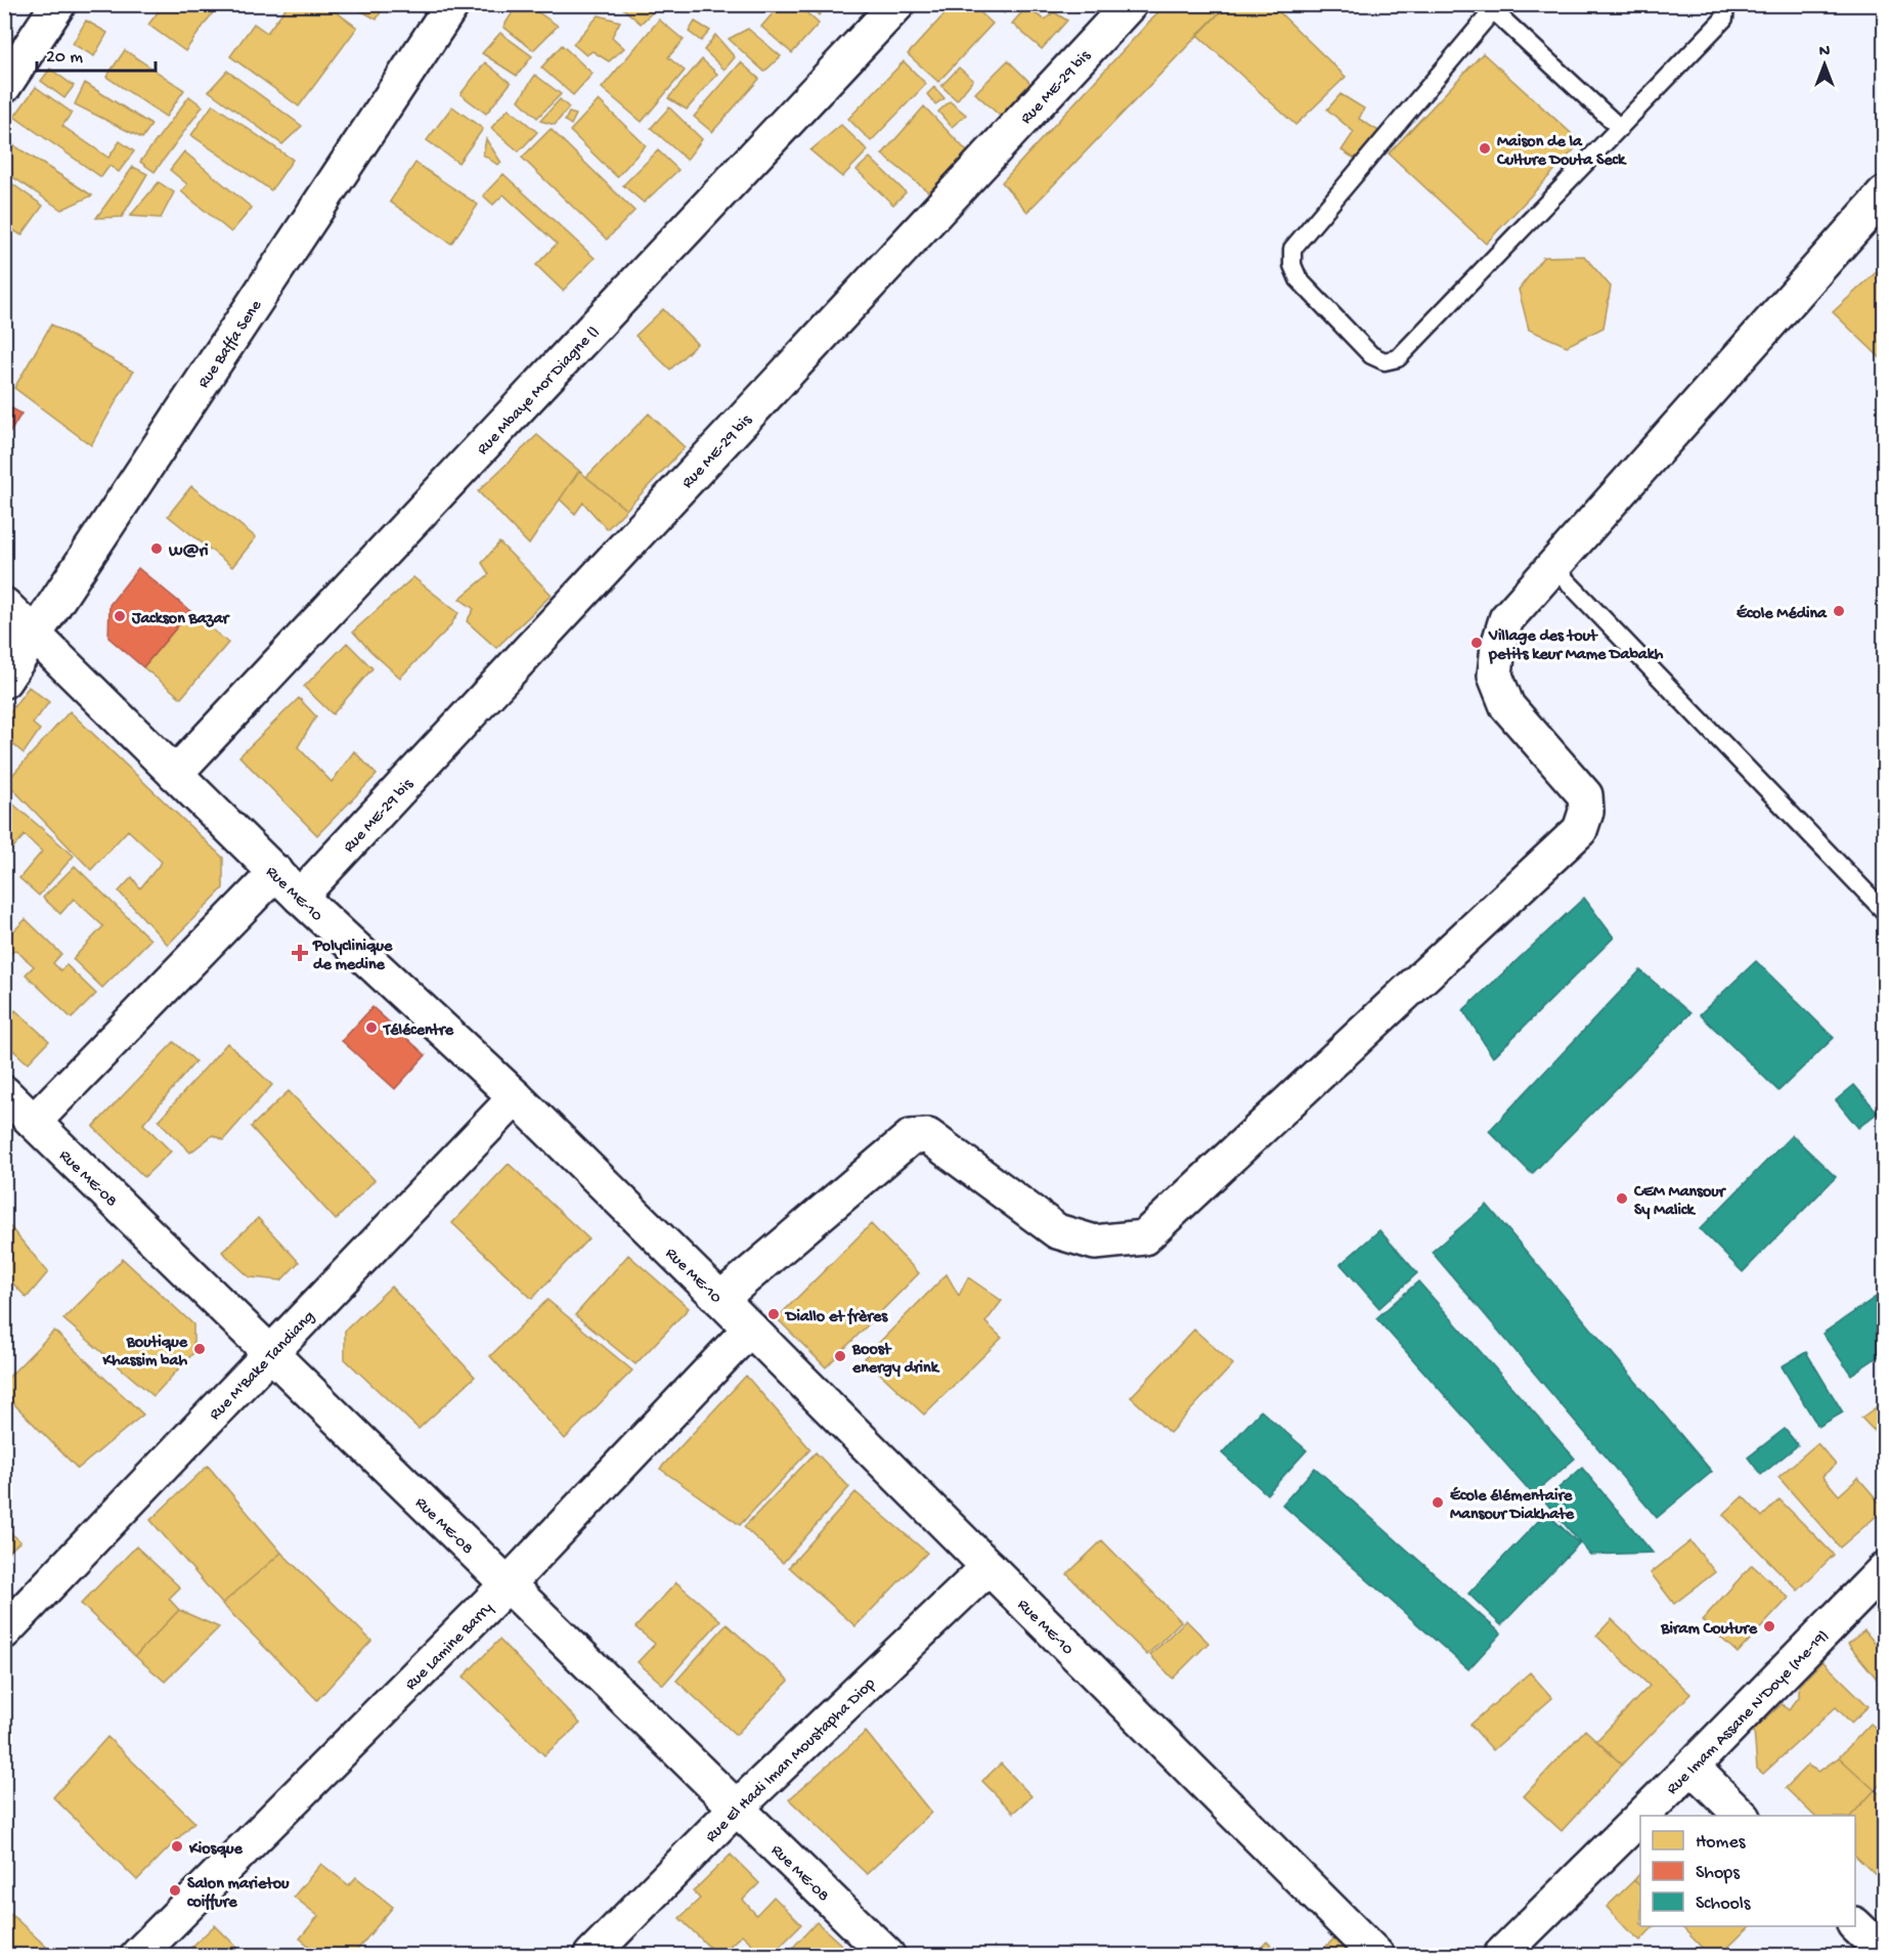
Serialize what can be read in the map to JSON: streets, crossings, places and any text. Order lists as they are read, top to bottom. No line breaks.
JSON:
{"streets":{"street":["Rue ME-29 bis","Rue Baffa Sene","Rue Mbaye Mor Diagne ()","Rue ME-10","Rue ME-08","Rue M'Bake Tandiang","Rue Lamine Barry","Rue Imam Assane N'Doye (Me-19)","Rue El Hadi Iman Moustapha Diop"]},"crossings":[["Rue ME-29 bis","Rue ME-10"],["Rue Baffa Sene","Rue ME-10"],["Rue Mbaye Mor Diagne ()","Rue ME-10"],["Rue ME-10","Rue M'Bake Tandiang"],["Rue ME-10","Rue Lamine Barry"],["Rue ME-10","Rue El Hadi Iman Moustapha Diop"],["Rue ME-08","Rue M'Bake Tandiang"],["Rue ME-08","Rue Lamine Barry"],["Rue ME-08","Rue El Hadi Iman Moustapha Diop"]],"places":{"other":["Maison de la Culture Douta Seck","W@ri","École Médina","Jackson Bazar","Village des tout petits keur Mame Dabakh","Télécentre","CEM Mansour Sy Malick","Diallo et frères","Boutique Khassim bah","Boost energy drink","École élémentaire Mansour Diakhate","Biram Couture","Kiosque","Salon marietou coiffure"],"health":["Polyclinique de medine"]},"legend":["Homes","Shops","Schools"],"scale_bar":"20 m","north":"top"}
